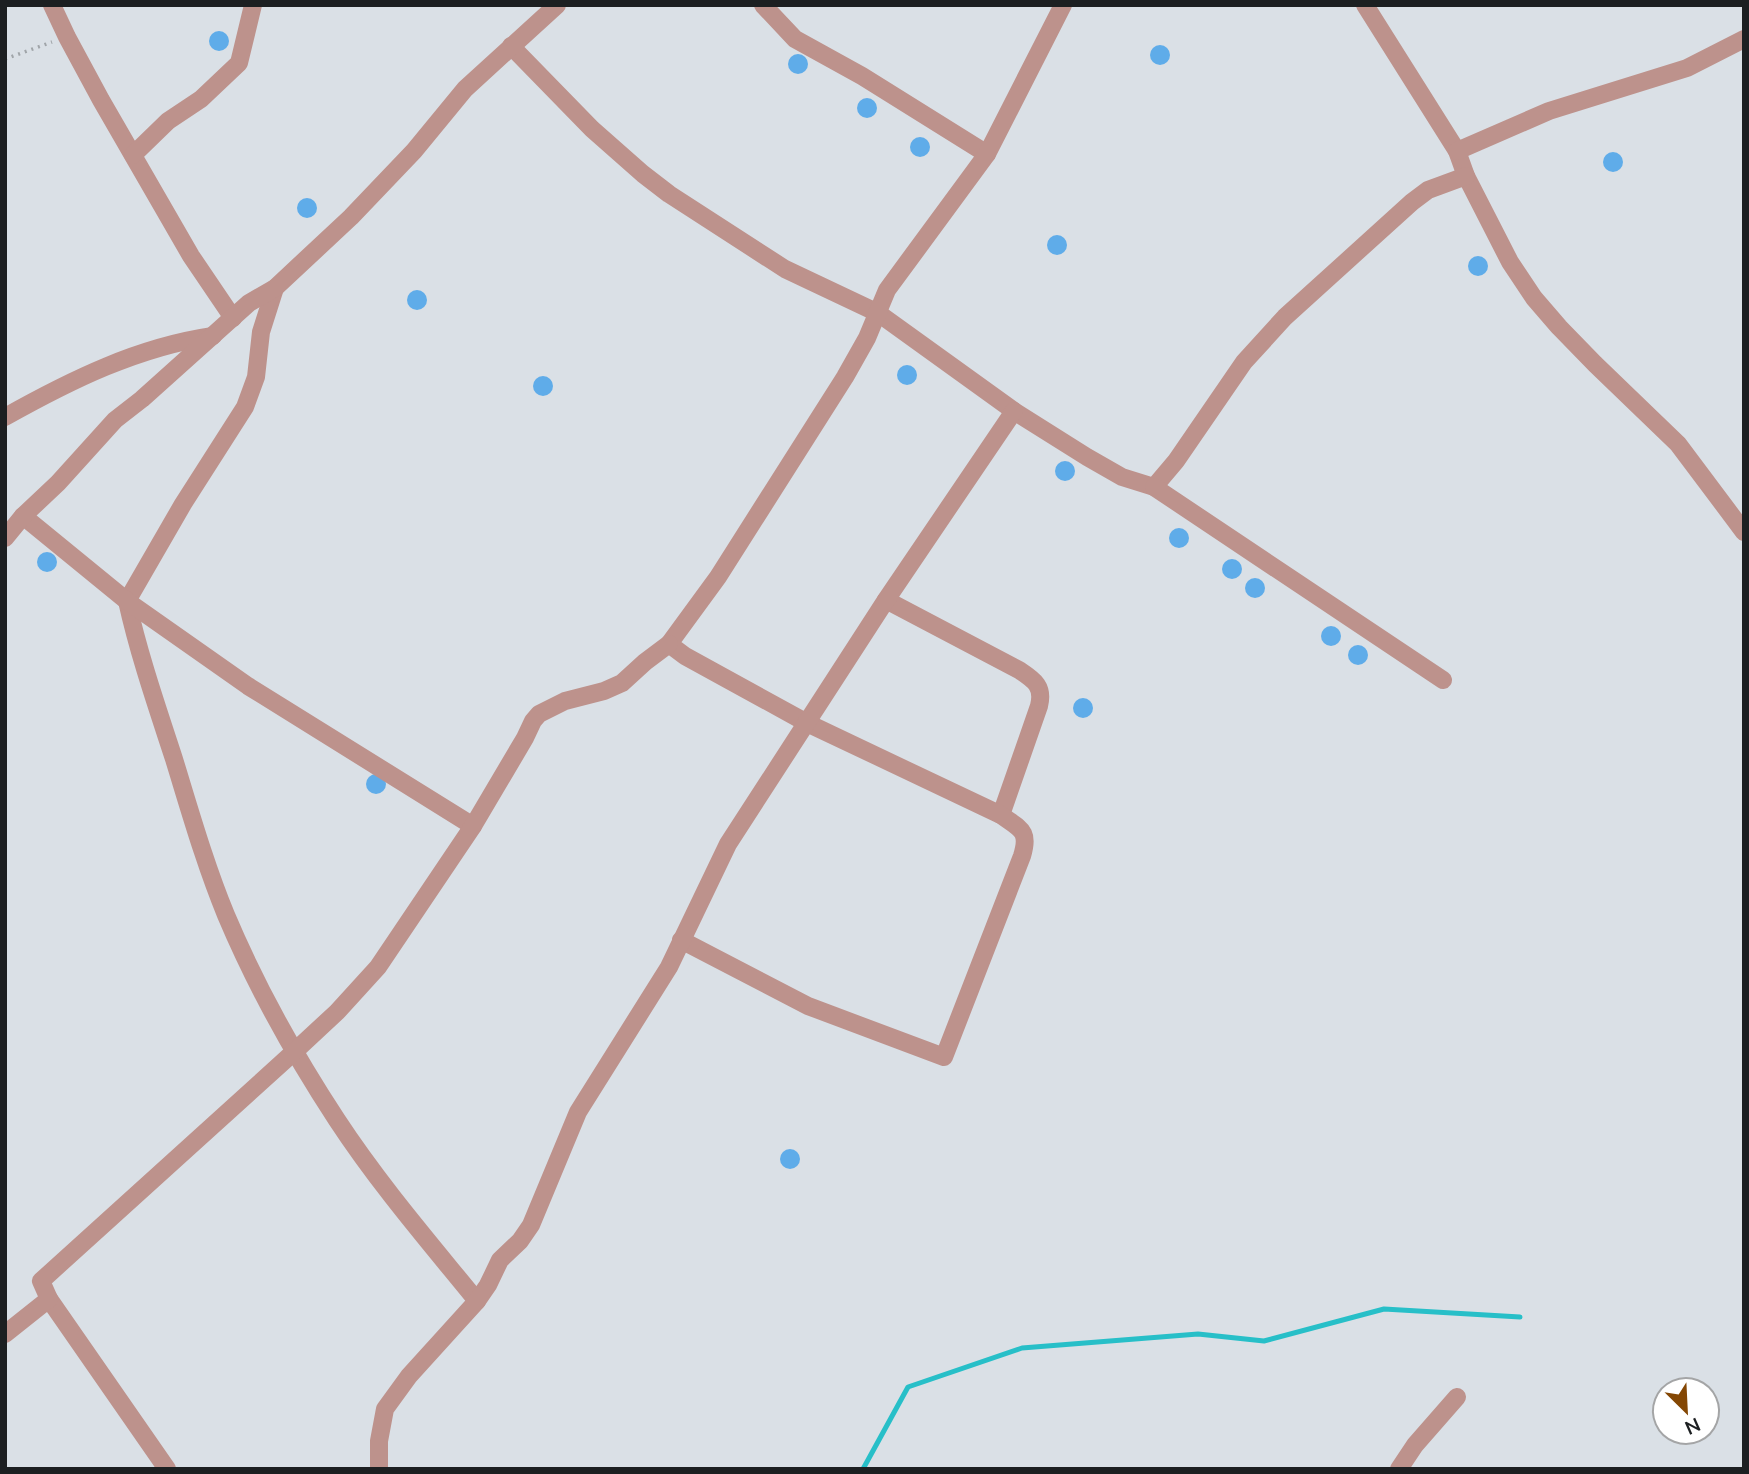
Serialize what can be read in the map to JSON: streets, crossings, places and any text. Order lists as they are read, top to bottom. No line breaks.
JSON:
{"north":"bottom right"}
